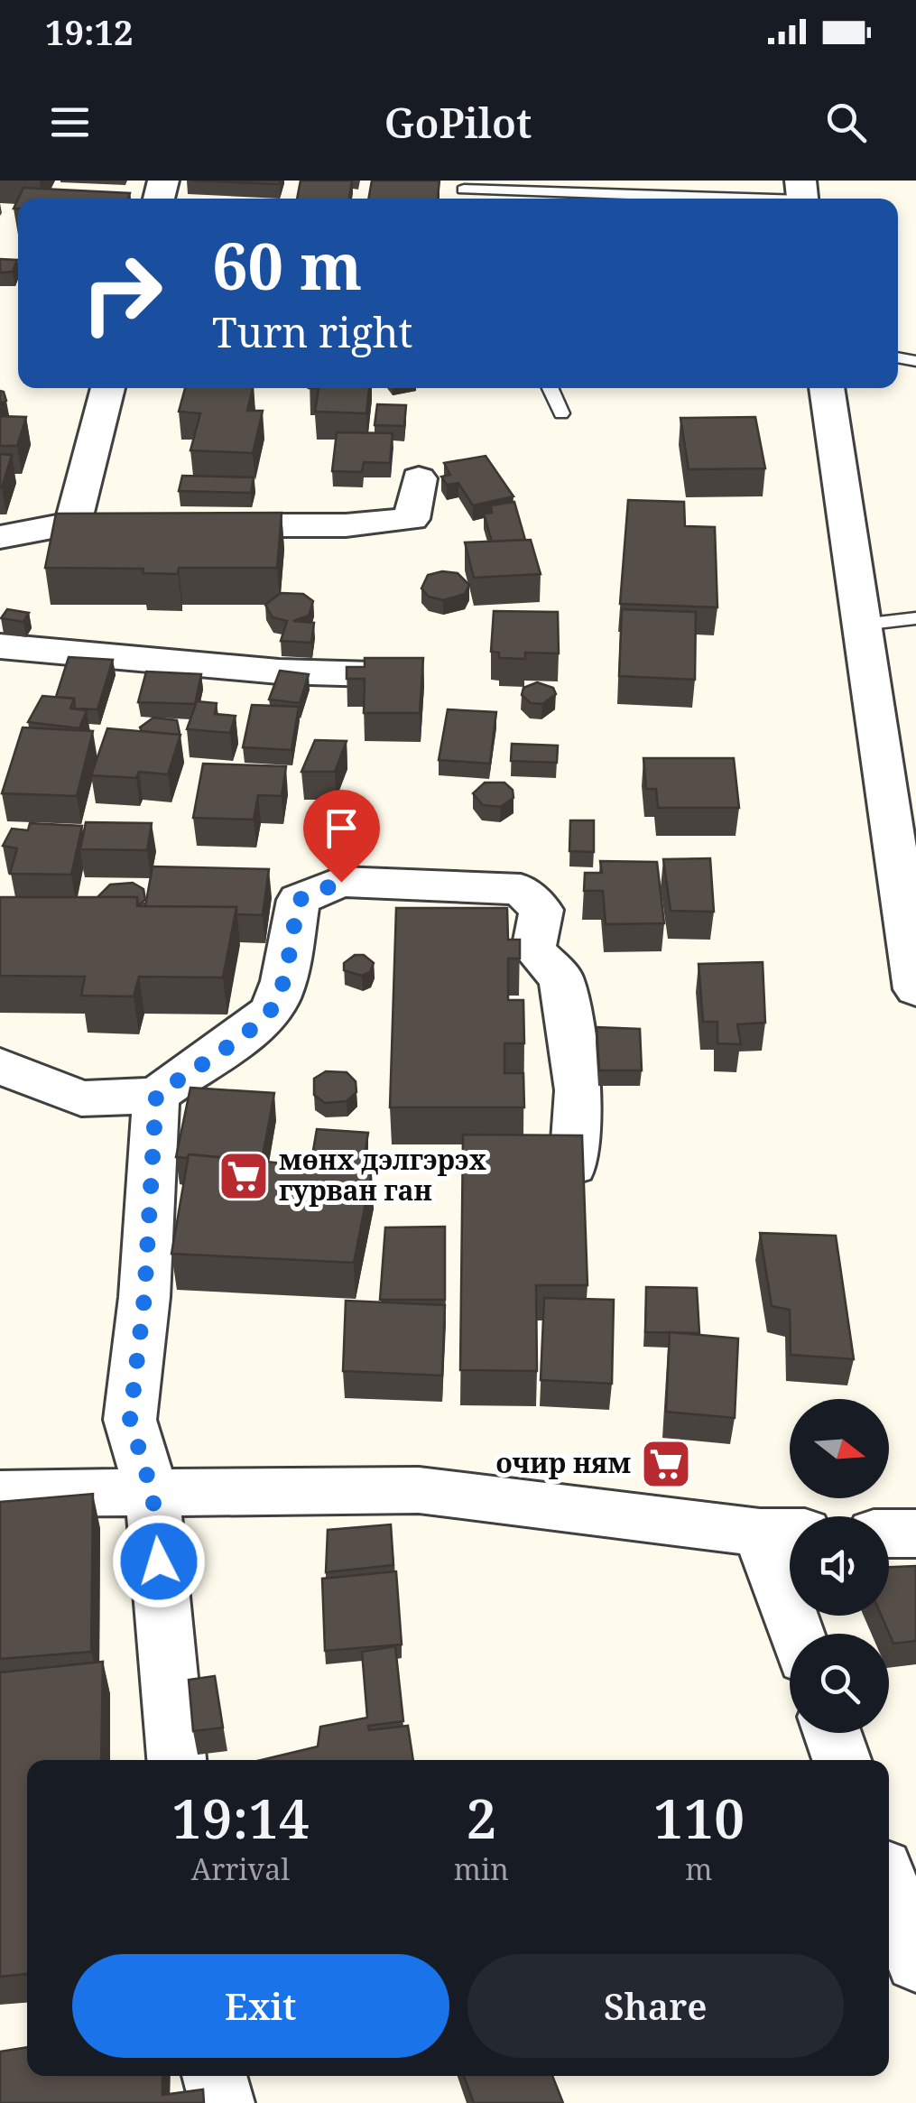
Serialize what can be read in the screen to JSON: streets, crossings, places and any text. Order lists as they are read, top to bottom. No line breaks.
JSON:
{"places":{"supermarket":["мөнх дэлгэрэх гурван ган","очир ням"]},"north":"right","page":{"status":"19:12","header":"GoPilot","turn":["60 m","Turn right"],"eta":["19:14","Arrival","2","min","110","m"],"buttons":["Exit","Share"]}}
